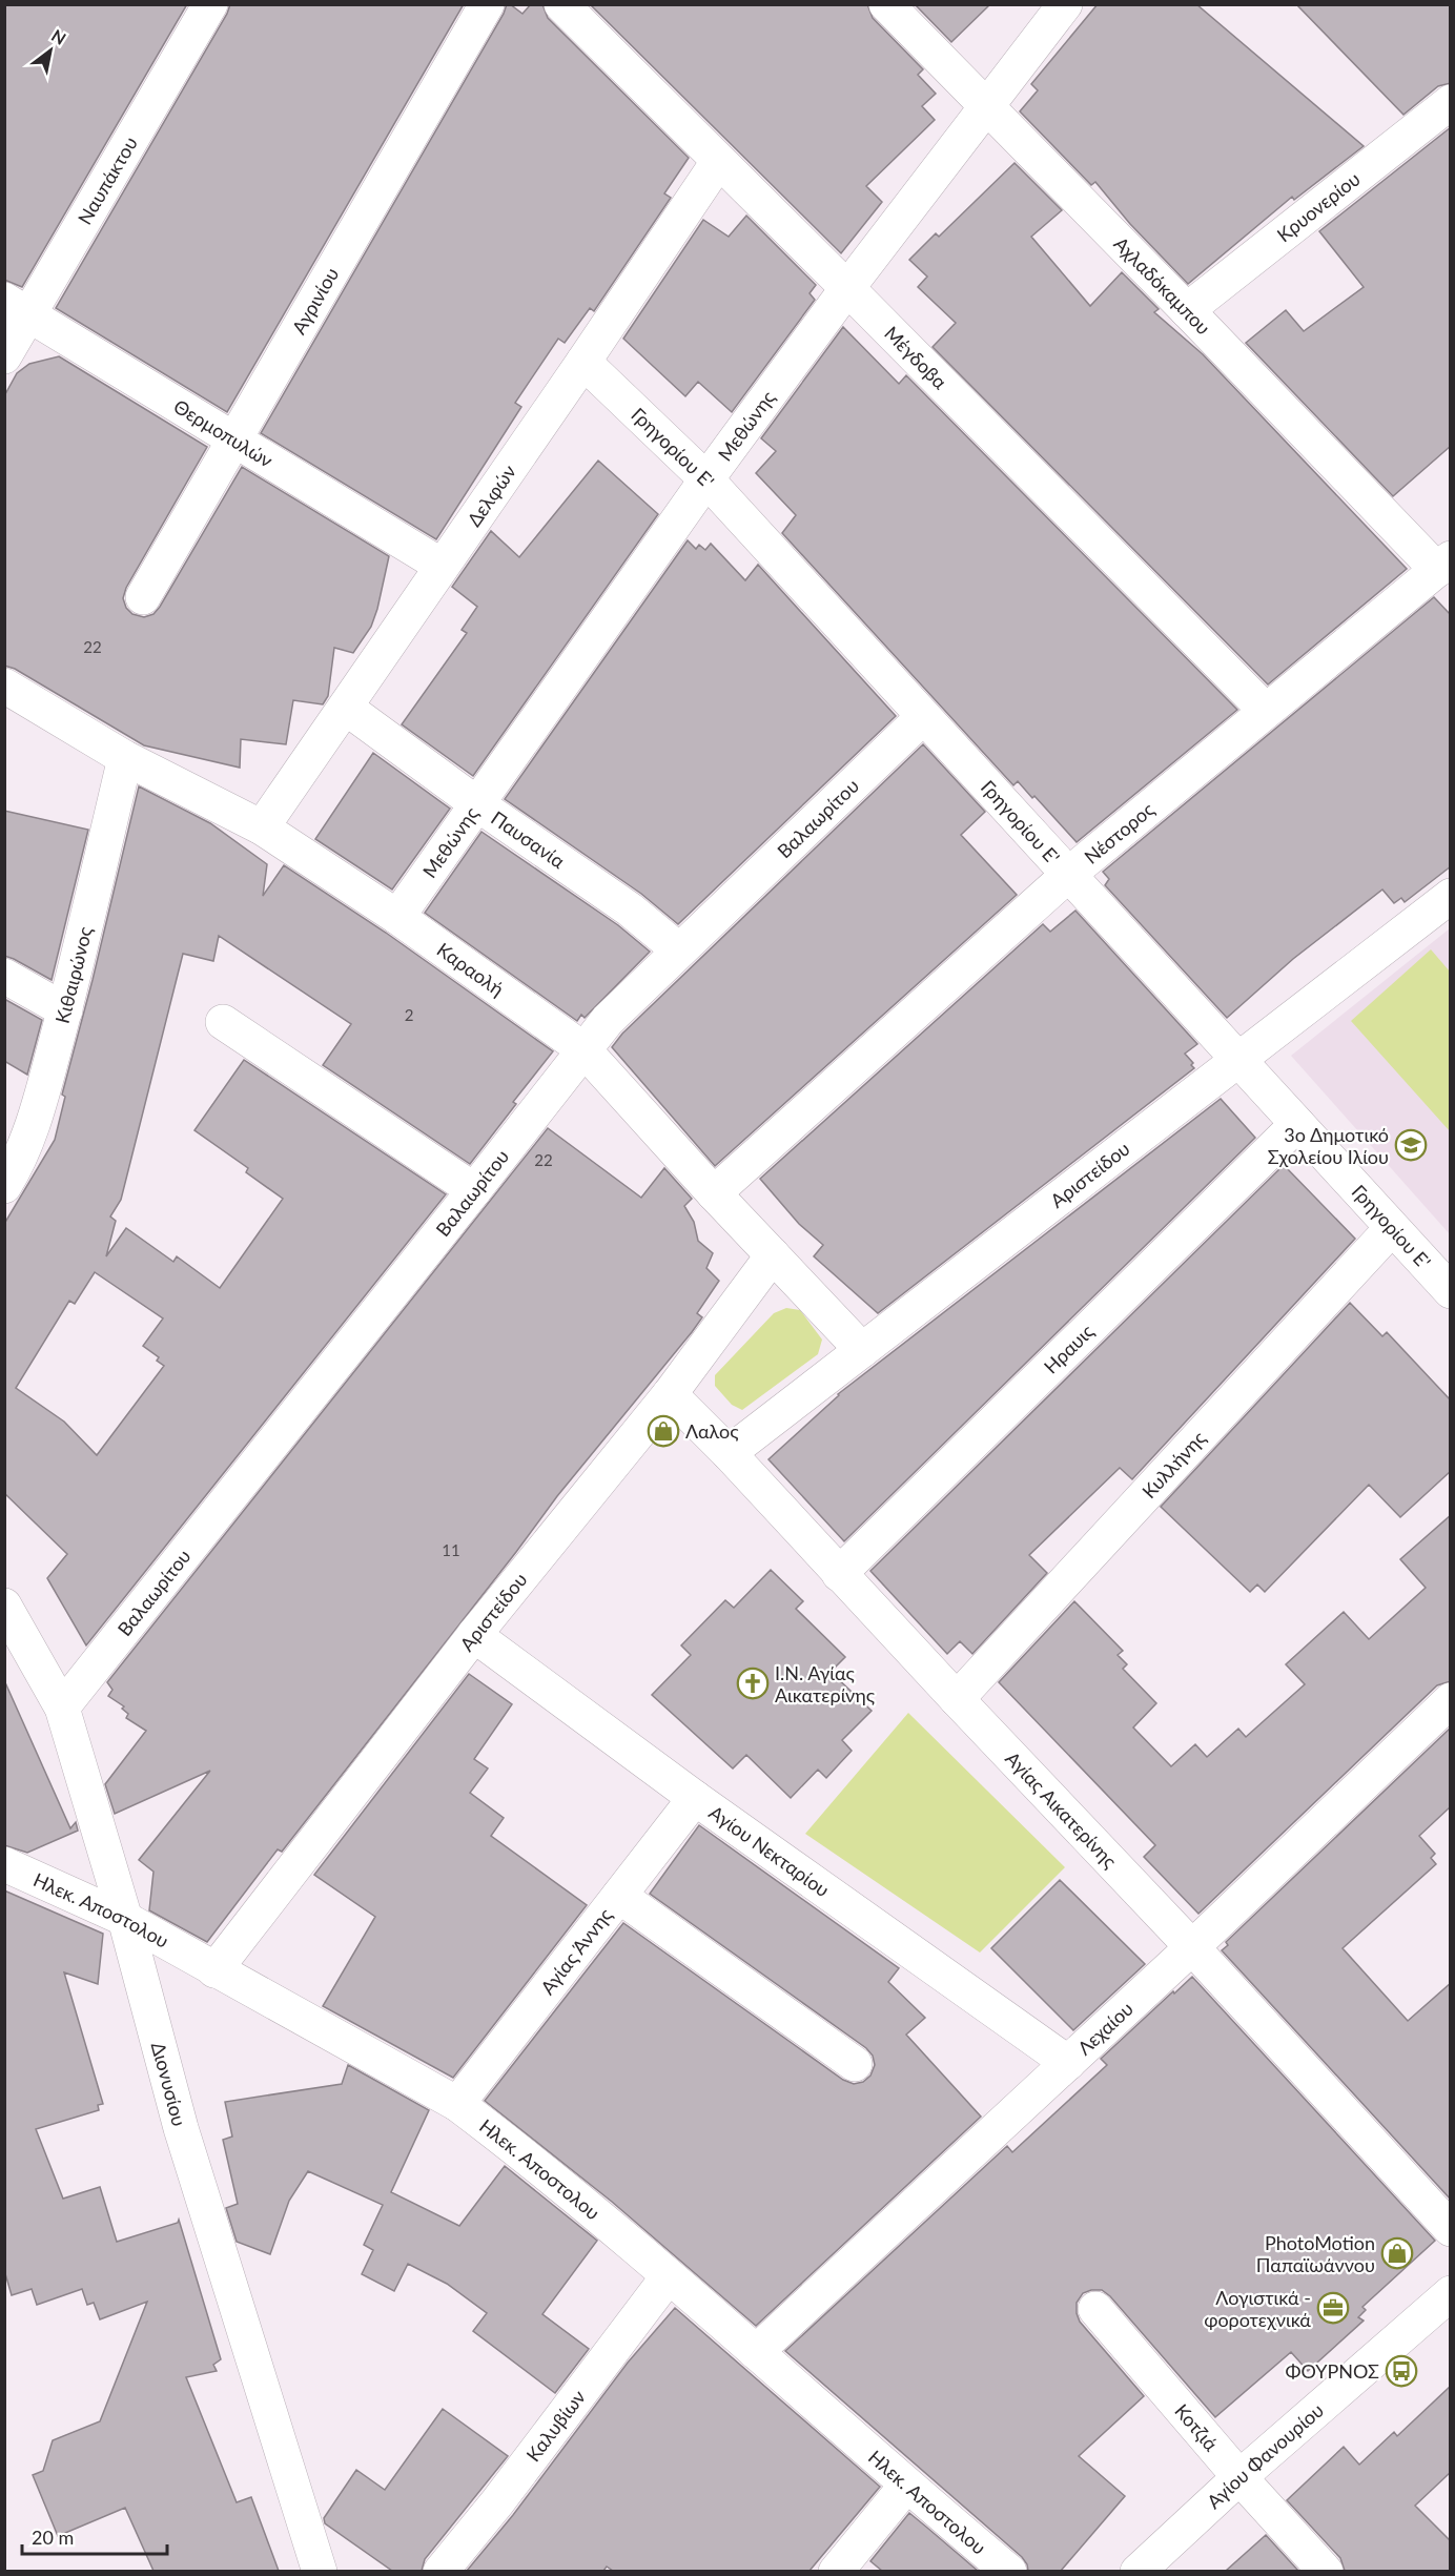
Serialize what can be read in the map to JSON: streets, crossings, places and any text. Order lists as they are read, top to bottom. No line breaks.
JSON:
{"streets":{"street":["Ναυπάκτου","Κρυονερίου","Αχλαδόκαμπου","Αγρινίου","Μέγδοβα","Μεθώνης","Θερμοπυλών","Γρηγορίου Ε'","Δελφών","Βαλαωρίτου","Νέστορος","Παυσανία","Καραολή","Κιθαιρώνος","Αριστείδου","Ηραυις","Κυλλήνης","Αγίας Αικατερίνης","Αγίου Νεκταρίου","Ηλεκ. Αποστολου","Αγίας Άννης","Λεχαίου","Διονυσίου","Καλυβίων","Κοτζιά","Αγίου Φανουρίου"]},"crossings":[["Ναυπάκτου","Θερμοπυλών"],["Κρυονερίου","Αχλαδόκαμπου"],["Αχλαδόκαμπου","Μεθώνης"],["Αχλαδόκαμπου","Νέστορος"],["Αγρινίου","Θερμοπυλών"],["Μέγδοβα","Μεθώνης"],["Μέγδοβα","Δελφών"],["Μέγδοβα","Νέστορος"],["Μεθώνης","Γρηγορίου Ε'"],["Μεθώνης","Παυσανία"],["Μεθώνης","Καραολή"],["Θερμοπυλών","Δελφών"],["Γρηγορίου Ε'","Δελφών"],["Γρηγορίου Ε'","Βαλαωρίτου"],["Γρηγορίου Ε'","Νέστορος"],["Γρηγορίου Ε'","Αριστείδου"],["Γρηγορίου Ε'","Ηραυις"],["Γρηγορίου Ε'","Κυλλήνης"],["Δελφών","Παυσανία"],["Δελφών","Καραολή"],["Βαλαωρίτου","Παυσανία"],["Βαλαωρίτου","Καραολή"],["Βαλαωρίτου","Διονυσίου"],["Νέστορος","Καραολή"],["Καραολή","Κιθαιρώνος"],["Καραολή","Αριστείδου"],["Αριστείδου","Αγίας Αικατερίνης"],["Αριστείδου","Αγίου Νεκταρίου"],["Αριστείδου","Ηλεκ. Αποστολου"],["Ηραυις","Αγίας Αικατερίνης"],["Κυλλήνης","Αγίας Αικατερίνης"],["Αγίας Αικατερίνης","Λεχαίου"],["Αγίου Νεκταρίου","Αγίας Άννης"],["Αγίου Νεκταρίου","Λεχαίου"],["Ηλεκ. Αποστολου","Αγίας Άννης"],["Ηλεκ. Αποστολου","Λεχαίου"],["Ηλεκ. Αποστολου","Διονυσίου"],["Ηλεκ. Αποστολου","Καλυβίων"],["Κοτζιά","Αγίου Φανουρίου"]],"places":{"school or university":["3ο Δημοτικό Σχολείου Ιλίου"],"shop":["Λαλος","PhotoMotion Παπαϊωάννου"],"church":["Ι.Ν. Αγίας Αικατερίνης"],"office":["Λογιστικά - φοροτεχνικά"],"bus stop":["ΦΟΥΡΝΟΣ"]},"house_numbers":["22","2","22","11"],"scale_bar":"20 m","north":"top right"}
